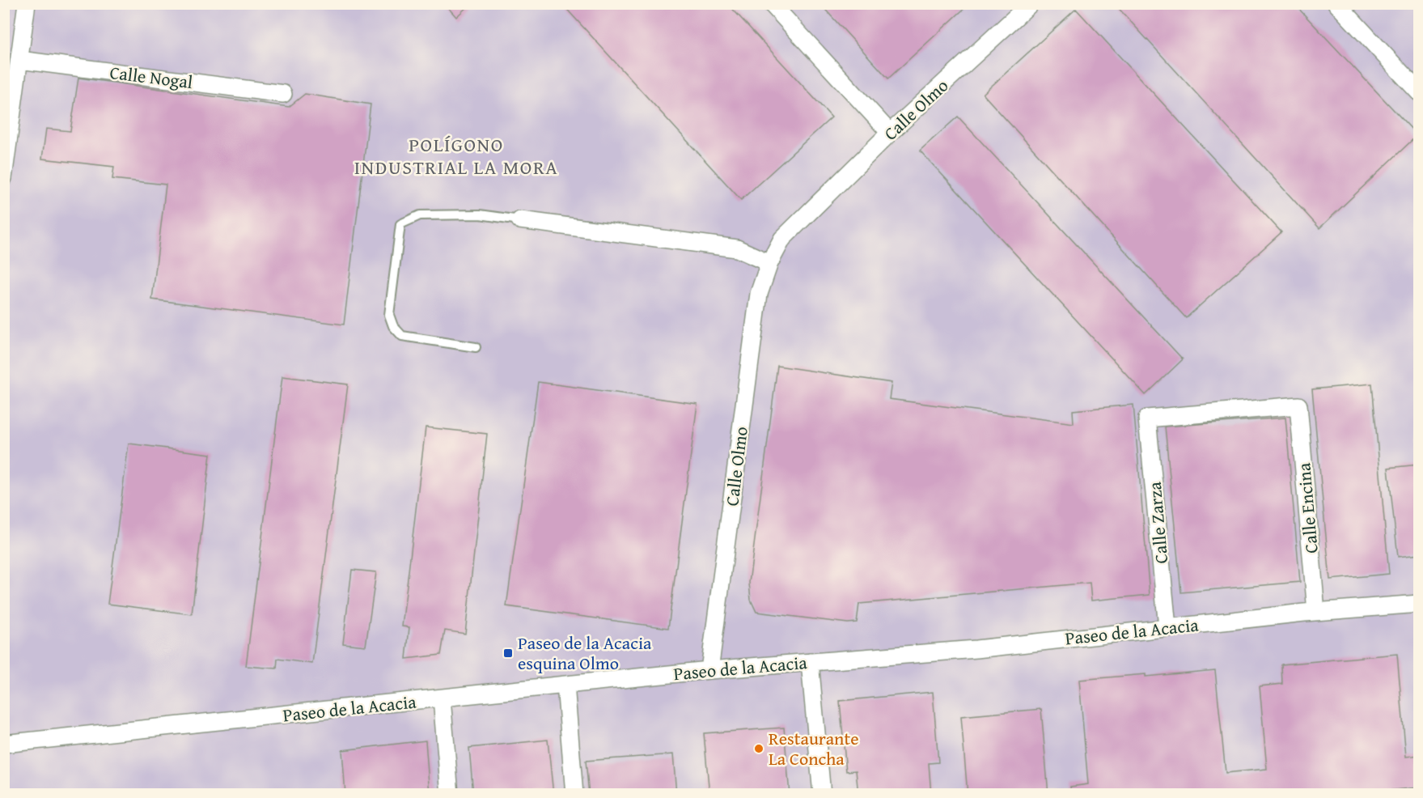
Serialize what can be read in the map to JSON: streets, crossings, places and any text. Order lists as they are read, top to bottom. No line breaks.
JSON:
{"streets":{"street":["Calle Nogal","Calle Olmo","Calle Encina","Calle Zarza","Paseo de la Acacia"]},"crossings":[["Calle Olmo","Paseo de la Acacia"],["Calle Encina","Calle Zarza"],["Calle Encina","Paseo de la Acacia"],["Calle Zarza","Paseo de la Acacia"]],"districts":["POLÍGONO INDUSTRIAL LA MORA"],"places":{"transit":["Paseo de la Acacia esquina Olmo"],"other":["Restaurante La Concha"]}}
